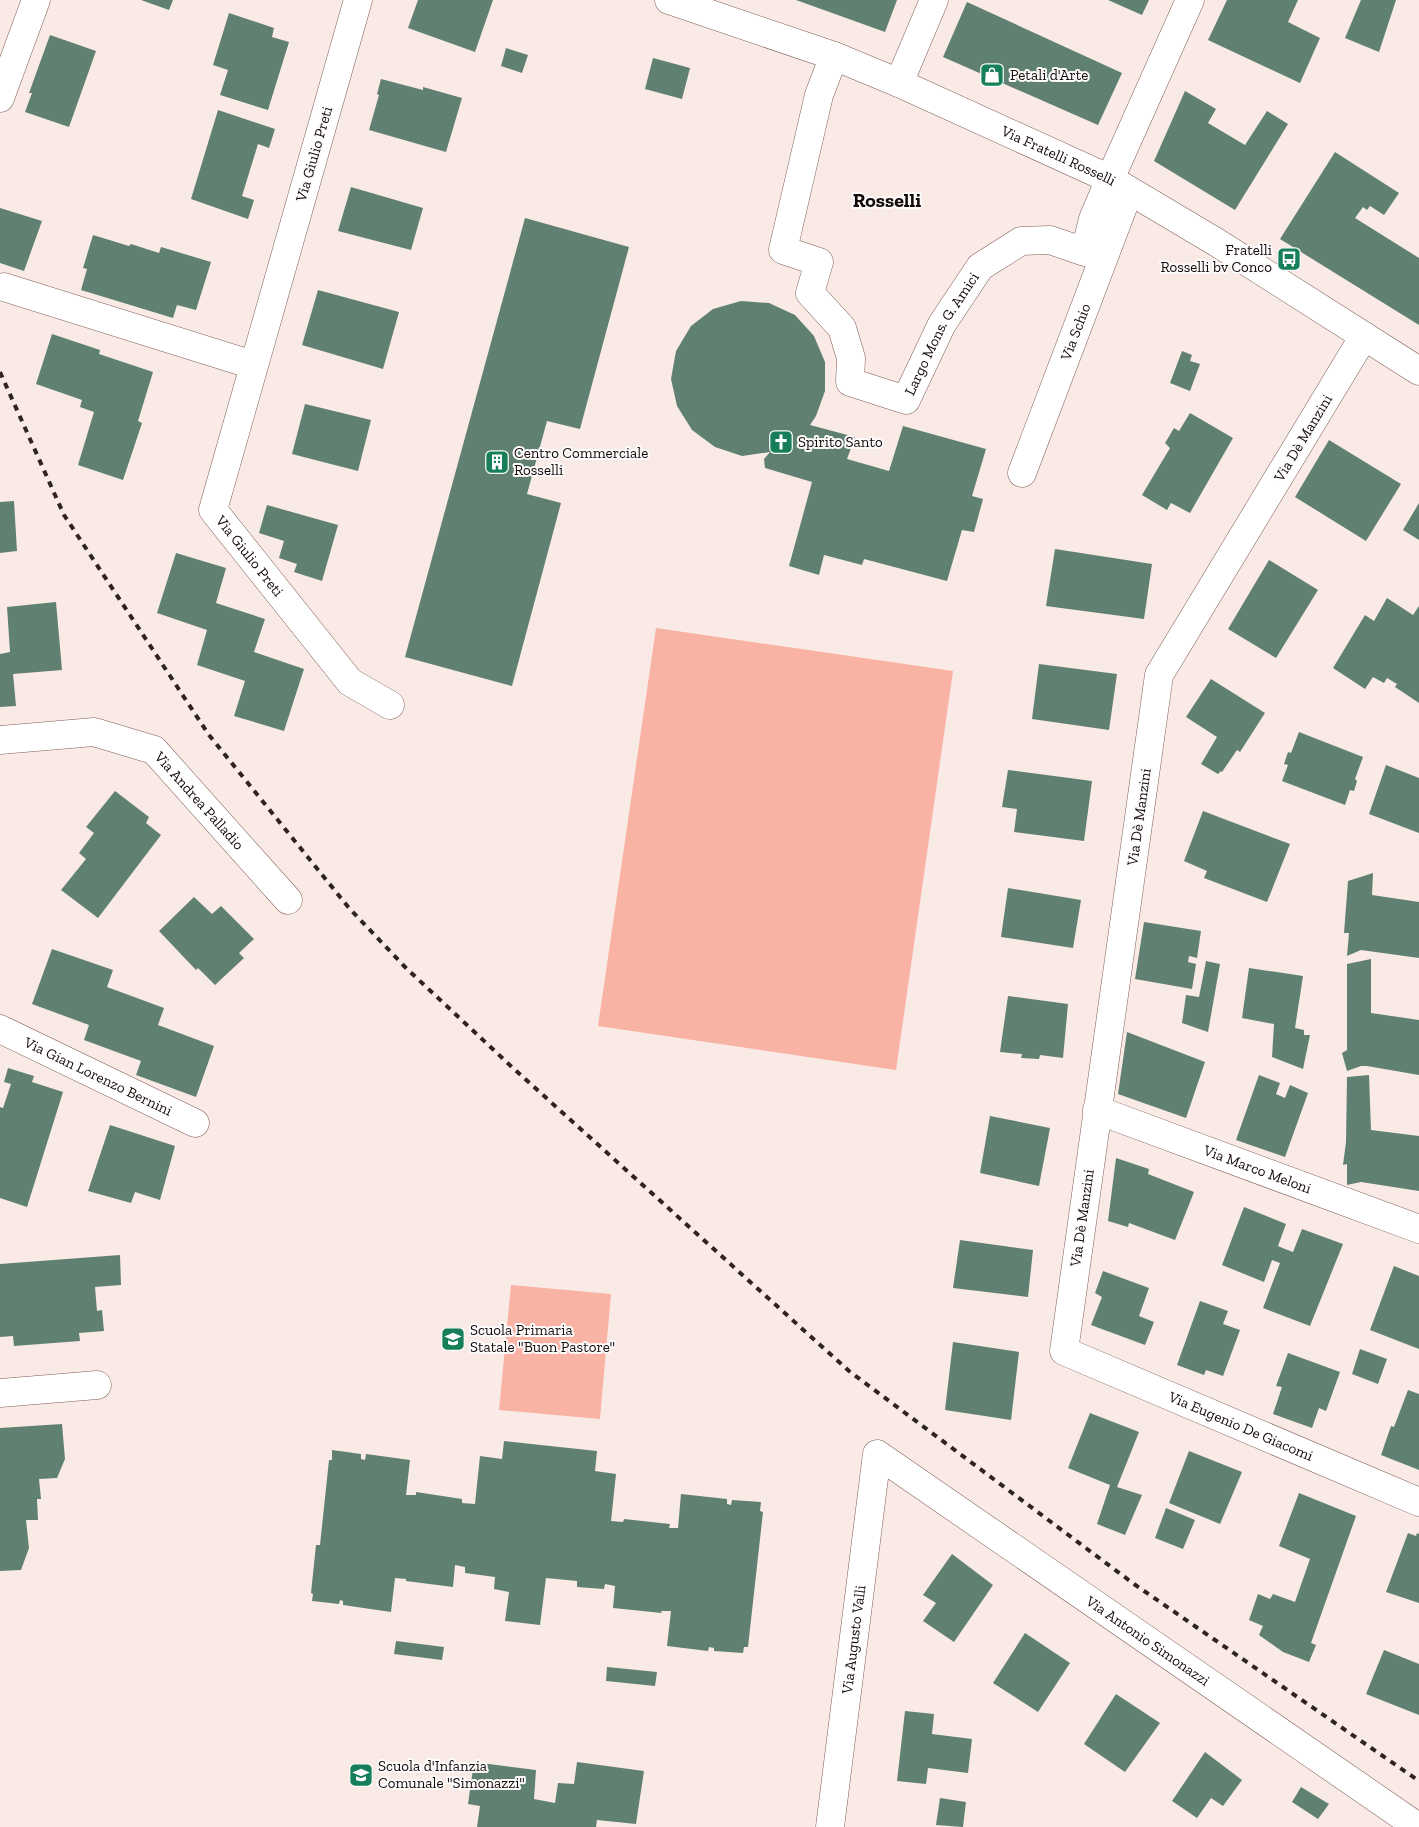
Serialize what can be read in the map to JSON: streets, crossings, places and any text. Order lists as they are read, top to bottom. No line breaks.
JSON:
{"streets":{"street":["Via Giulio Preti","Via Fratelli Rosselli","Via Schio","Largo Mons. G. Amici","Via Dè Manzini","Via Andrea Palladio","Via Gian Lorenzo Bernini","Via Marco Meloni","Via Eugenio De Giacomi","Via Augusto Valli","Via Antonio Simonazzi"]},"crossings":[["Via Fratelli Rosselli","Via Schio"],["Via Fratelli Rosselli","Largo Mons. G. Amici"],["Via Fratelli Rosselli","Via Dè Manzini"],["Via Schio","Largo Mons. G. Amici"],["Via Dè Manzini","Via Marco Meloni"],["Via Dè Manzini","Via Eugenio De Giacomi"],["Via Augusto Valli","Via Antonio Simonazzi"]],"districts":["Rosselli"],"places":{"shop":["Petali d'Arte"],"bus stop":["Fratelli Rosselli bv Conco"],"church":["Spirito Santo"],"building":["Centro Commerciale Rosselli"],"school or university":["Scuola Primaria Statale \"Buon Pastore\"","Scuola d'Infanzia Comunale \"Simonazzi\""]}}
